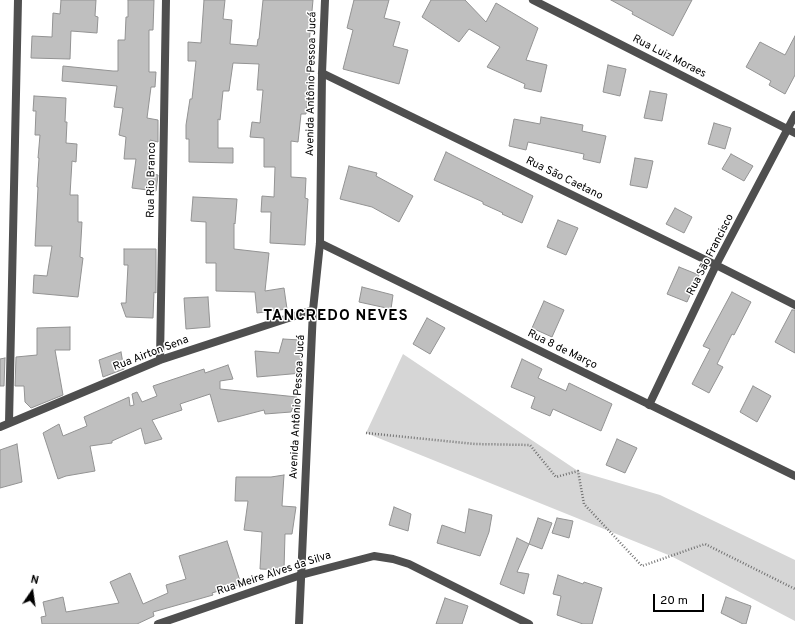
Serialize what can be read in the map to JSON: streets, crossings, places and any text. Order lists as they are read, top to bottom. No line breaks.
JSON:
{"streets":{"street":["Rua Luiz Moraes","Avenida Antônio Pessoa Jucá","Rua São Caetano","Rua Rio Branco","Rua São Francisco","Rua 8 de Março","Rua Airton Sena","Rua Meire Alves da Silva"]},"crossings":[["Rua Luiz Moraes","Rua São Francisco"],["Avenida Antônio Pessoa Jucá","Rua São Caetano"],["Avenida Antônio Pessoa Jucá","Rua 8 de Março"],["Avenida Antônio Pessoa Jucá","Rua Airton Sena"],["Avenida Antônio Pessoa Jucá","Rua Meire Alves da Silva"],["Rua São Caetano","Rua São Francisco"],["Rua Rio Branco","Rua Airton Sena"],["Rua São Francisco","Rua 8 de Março"]],"districts":["TANCREDO NEVES"],"scale_bar":"20 m","north":"top"}
